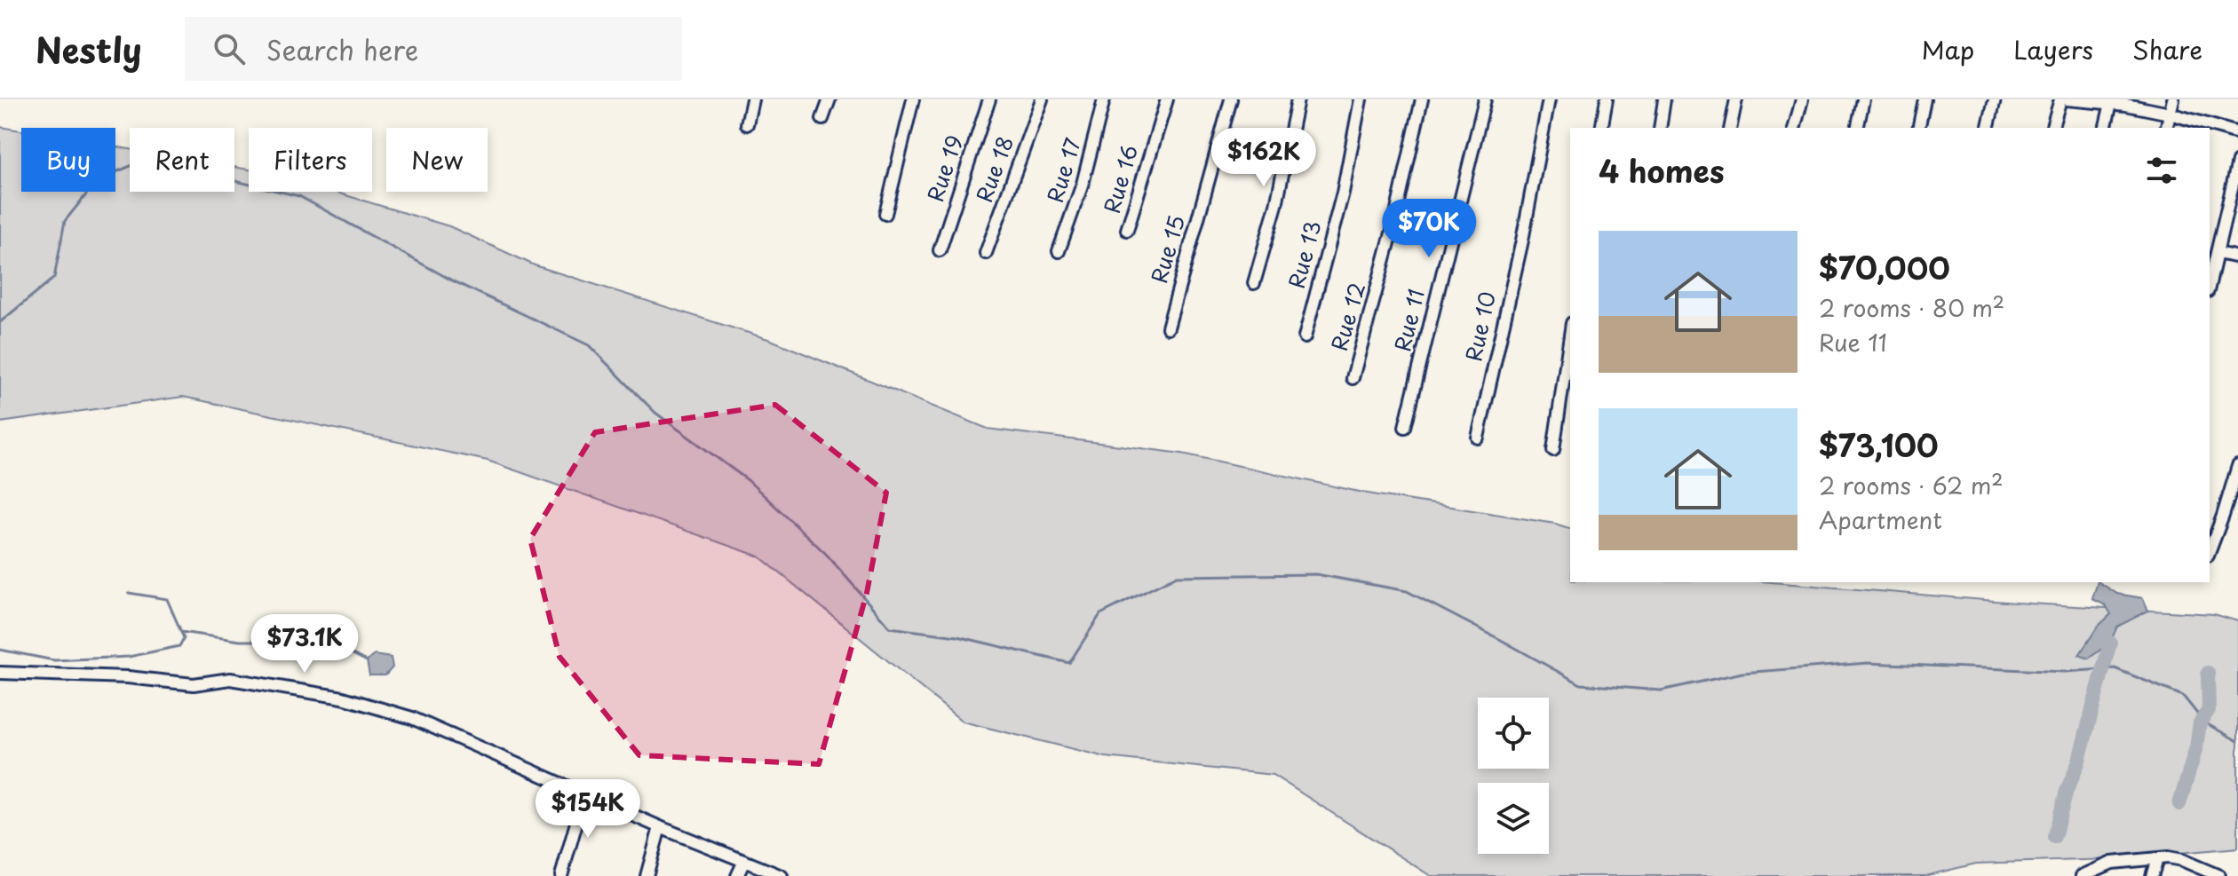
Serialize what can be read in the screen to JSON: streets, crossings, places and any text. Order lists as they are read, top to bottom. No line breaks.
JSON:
{"streets":{"street":["Rue 19","Rue 18","Rue 17","Rue 16","Rue 15","Rue 13","Rue 12","Rue 11","Rue 10"]},"page":{"header":"Nestly","search":"Search here","nav":["Map","Layers","Share"],"price":["$162K","$70K","$73.1K","$154K"],"chip":["Buy","Rent","Filters","New"],"heading":"4 homes","list":[{"name":"$70,000","note":"2 rooms · 80 m² · Rue 11"},{"name":"$73,100","note":"2 rooms · 62 m² · Apartment"}]}}
